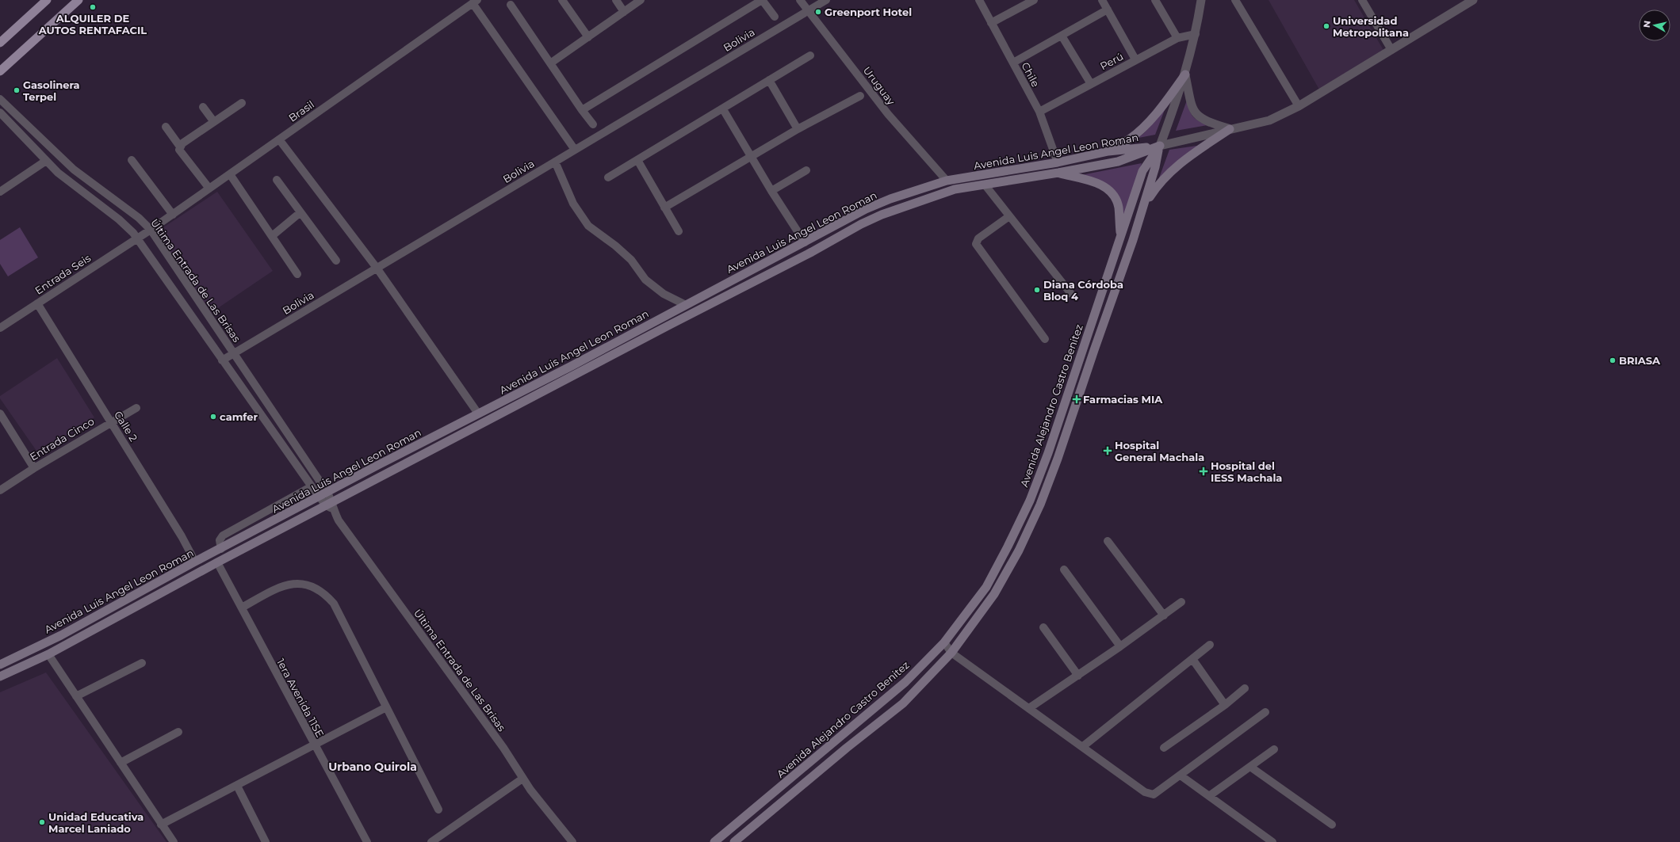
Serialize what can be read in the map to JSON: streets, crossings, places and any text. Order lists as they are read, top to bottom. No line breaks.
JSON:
{"streets":{"main road":["Avenida Luis Angel Leon Roman","Avenida Alejandro Castro Benitez"],"street":["Bolivia","Perú","Chile","Uruguay","Brasil","Entrada Seis","Última Entrada de Las Brisas","Calle 2","Entrada Cinco","1era Avenida 11SE"]},"crossings":[["Bolivia","Uruguay"],["Bolivia","Última Entrada de Las Brisas"],["Perú","Chile"],["Perú","Avenida Alejandro Castro Benitez"],["Chile","Avenida Luis Angel Leon Roman"],["Uruguay","Avenida Luis Angel Leon Roman"],["Brasil","Entrada Seis"],["Brasil","Última Entrada de Las Brisas"],["Avenida Luis Angel Leon Roman","Última Entrada de Las Brisas"],["Avenida Luis Angel Leon Roman","Avenida Alejandro Castro Benitez"],["Avenida Luis Angel Leon Roman","Calle 2"],["Avenida Luis Angel Leon Roman","1era Avenida 11SE"],["Entrada Seis","Última Entrada de Las Brisas"],["Entrada Seis","Calle 2"],["Calle 2","Entrada Cinco"]],"districts":["Urbano Quirola"],"places":{"other":["ALQUILER DE AUTOS RENTAFACIL","Greenport Hotel","Universidad Metropolitana","Gasolinera Terpel","Diana Córdoba Bloq 4","BRIASA","camfer","Unidad Educativa Marcel Laniado"],"health":["Farmacias MIA","Hospital General Machala","Hospital del IESS Machala"]},"north":"left"}
